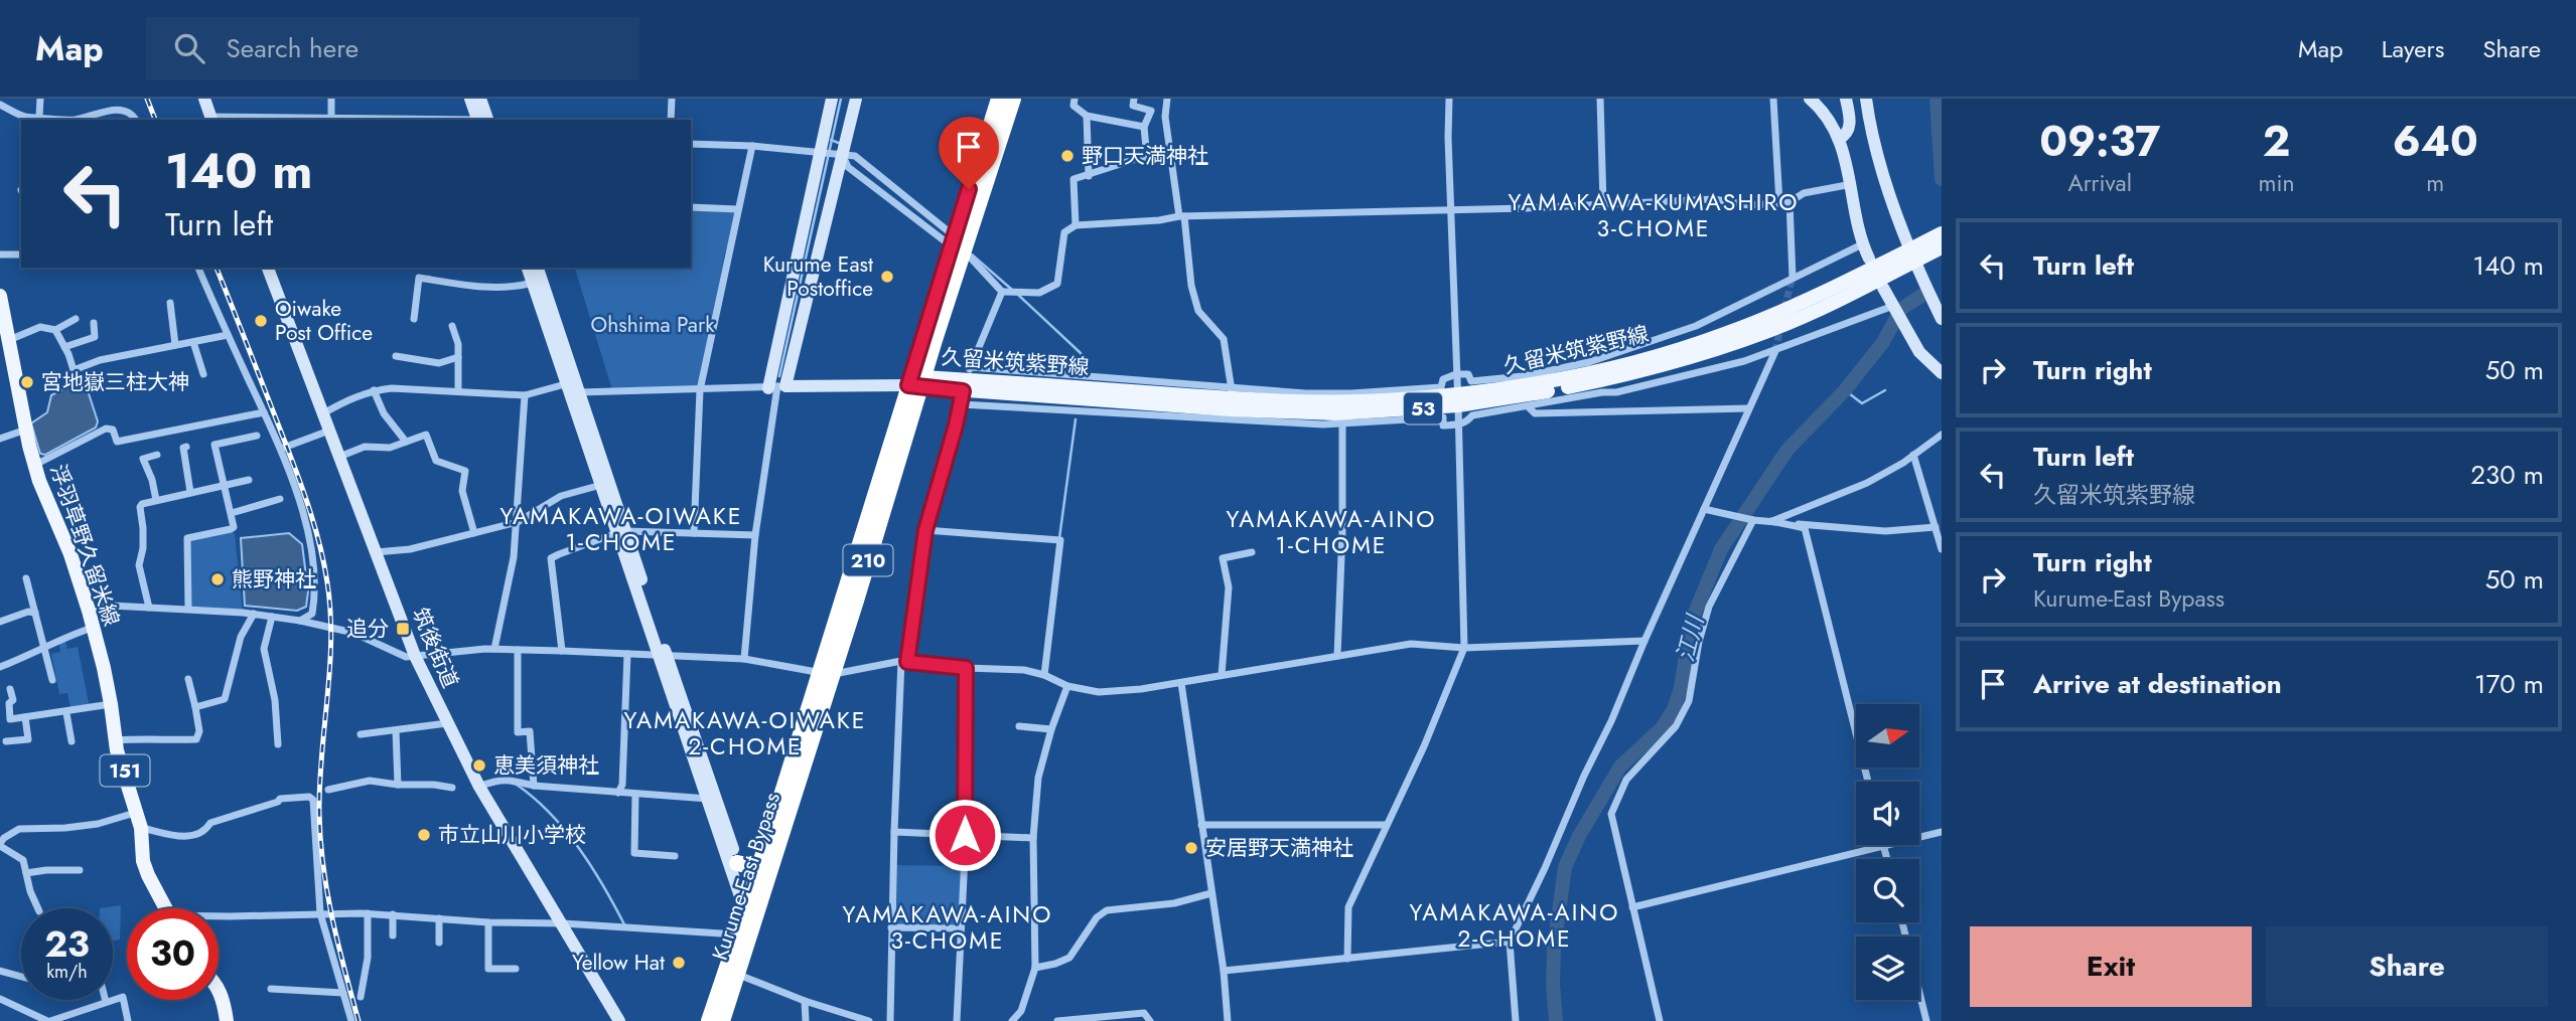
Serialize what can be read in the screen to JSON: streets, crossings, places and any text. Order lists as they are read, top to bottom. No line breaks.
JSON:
{"streets":{"highway":["210","Kurume-East Bypass"],"main road":["久留米筑紫野線","53","浮羽草野久留米線","151"],"street":["筑後街道"]},"crossings":[["久留米筑紫野線","Kurume-East Bypass"]],"districts":["YAMAKAWA-KUMASHIRO 3-CHOME","YAMAKAWA-OIWAKE 1-CHOME","YAMAKAWA-AINO 1-CHOME","YAMAKAWA-OIWAKE 2-CHOME","YAMAKAWA-AINO 2-CHOME","YAMAKAWA-AINO 3-CHOME"],"water":["江川"],"parks":["Ohshima Park"],"places":{"other":["野口天満神社","Kurume East Postoffice","Oiwake Post Office","宮地嶽三柱大神","熊野神社","恵美須神社","市立山川小学校","安居野天満神社","Yellow Hat"],"transit":["追分"]},"north":"right","page":{"header":"Map","search":"Search here","nav":["Map","Layers","Share"],"eta":["09:37","Arrival","2","min","640","m"],"turn":["140 m","Turn left"],"list":[{"name":"Turn left","value":"140 m"},{"name":"Turn right","value":"50 m"},{"name":"Turn left","note":"久留米筑紫野線","value":"230 m"},{"name":"Turn right","note":"Kurume-East Bypass","value":"50 m"},{"name":"Arrive at destination","value":"170 m"}],"speed":"23 km/h","limit":"30","buttons":["Exit","Share"]}}
